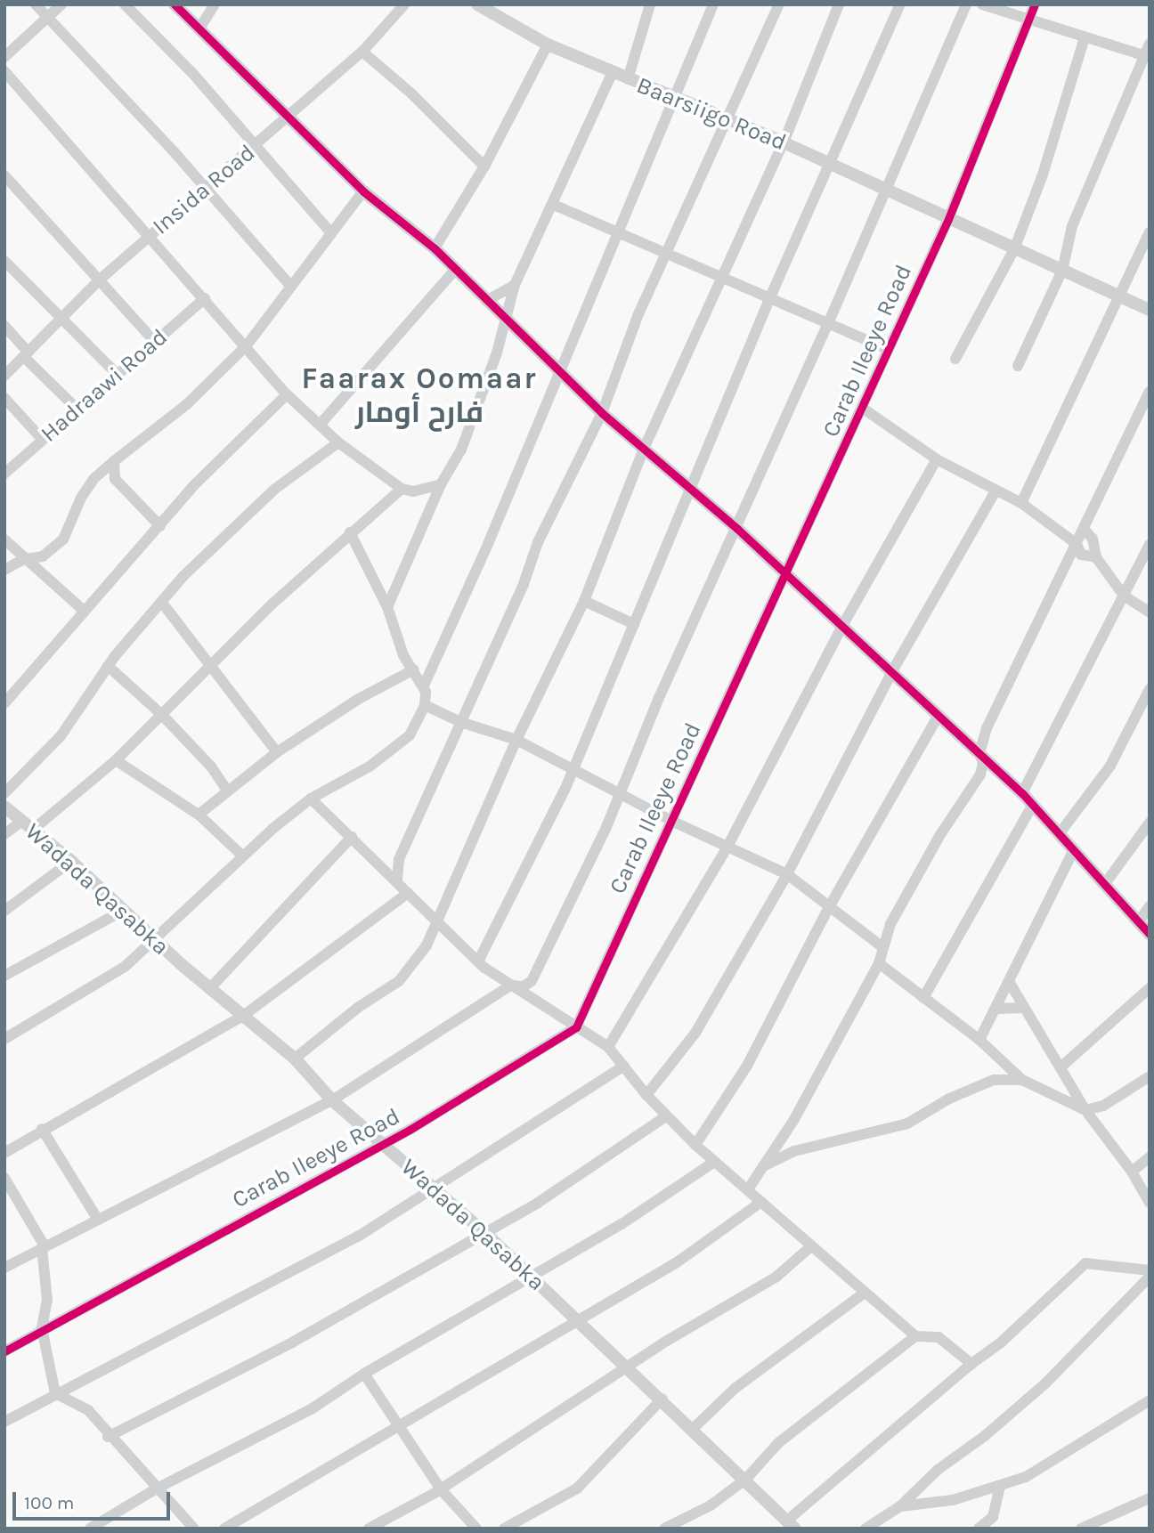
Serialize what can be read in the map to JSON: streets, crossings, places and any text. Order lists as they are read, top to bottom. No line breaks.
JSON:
{"streets":{"street":["Baarsiigo Road","Insida Road","Carab Ileeye Road","Hadraawi Road","Wadada Qasabka"]},"crossings":[["Baarsiigo Road","Carab Ileeye Road"],["Carab Ileeye Road","Wadada Qasabka"]],"districts":["Faarax Oomaar فارح أومار"],"scale_bar":"100 m"}
